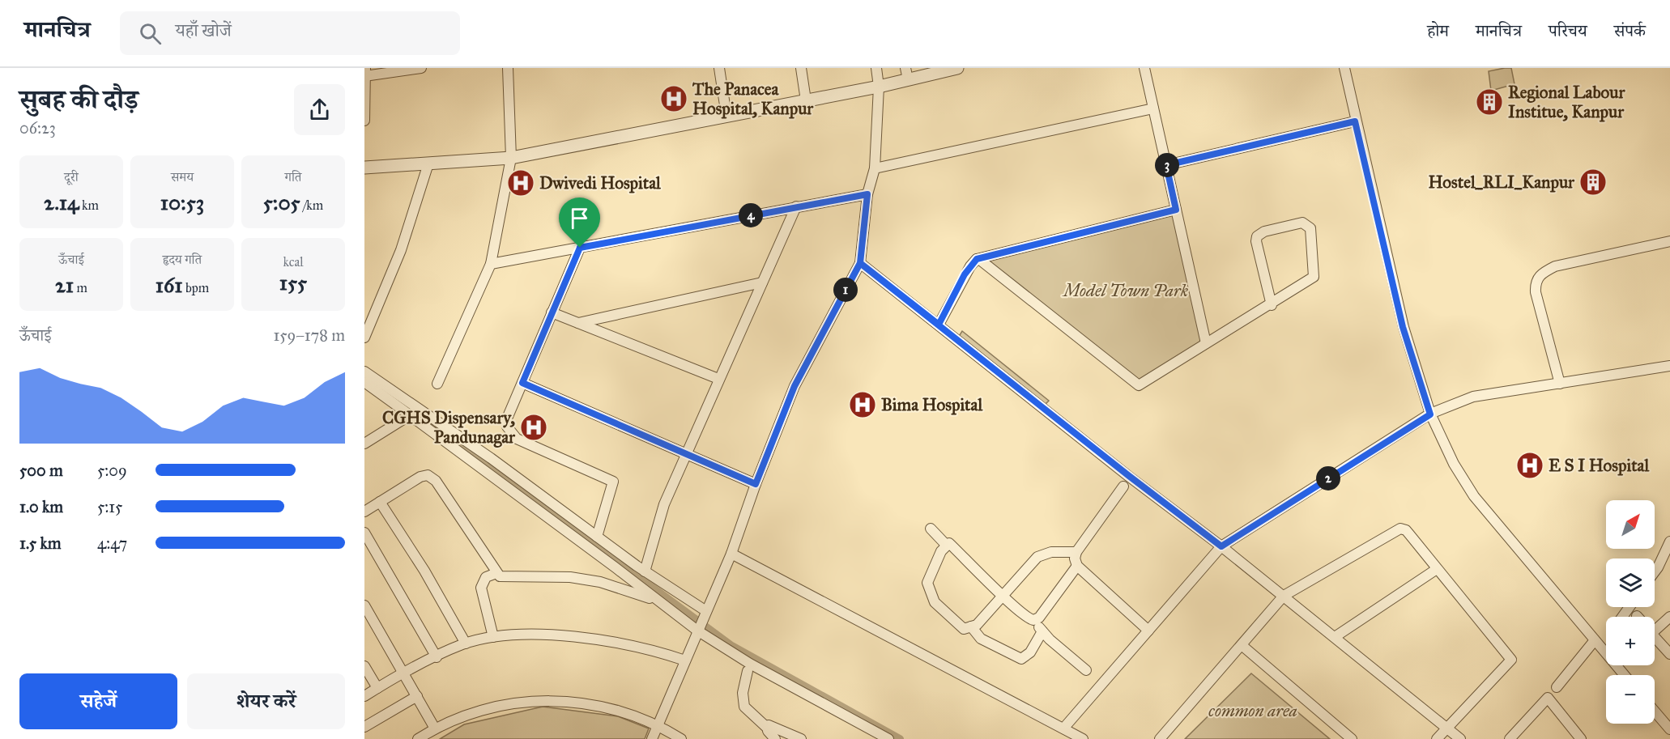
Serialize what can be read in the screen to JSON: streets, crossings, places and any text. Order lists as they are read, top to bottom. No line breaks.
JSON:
{"parks":["Model Town Park","common area"],"places":{"hospital":["The Panacea Hospital, Kanpur","Dwivedi Hospital","Bima Hospital","CGHS Dispensary, Pandunagar","E S I Hospital"],"building":["Regional Labour Institue, Kanpur","Hostel_RLI_Kanpur"]},"north":"top right","page":{"header":"मानचित्र","search":"यहाँ खोजें","nav":["होम","मानचित्र","परिचय","संपर्क"],"heading":["सुबह की दौड़","06:23"],"stats":[["दूरी","2.14 km"],["समय","10:53"],["गति","5:05 /km"],["ऊँचाई","21 m"],["हृदय गति","161 bpm"],["kcal","155"]],"pins":["3","4","1","2"],"chart":["ऊँचाई","159–178 m"],"list":[{"name":"500 m","note":"5:09"},{"name":"1.0 km","note":"5:15"},{"name":"1.5 km","note":"4:47"}],"map_buttons":["+","−"],"buttons":["सहेजें","शेयर करें"]}}
